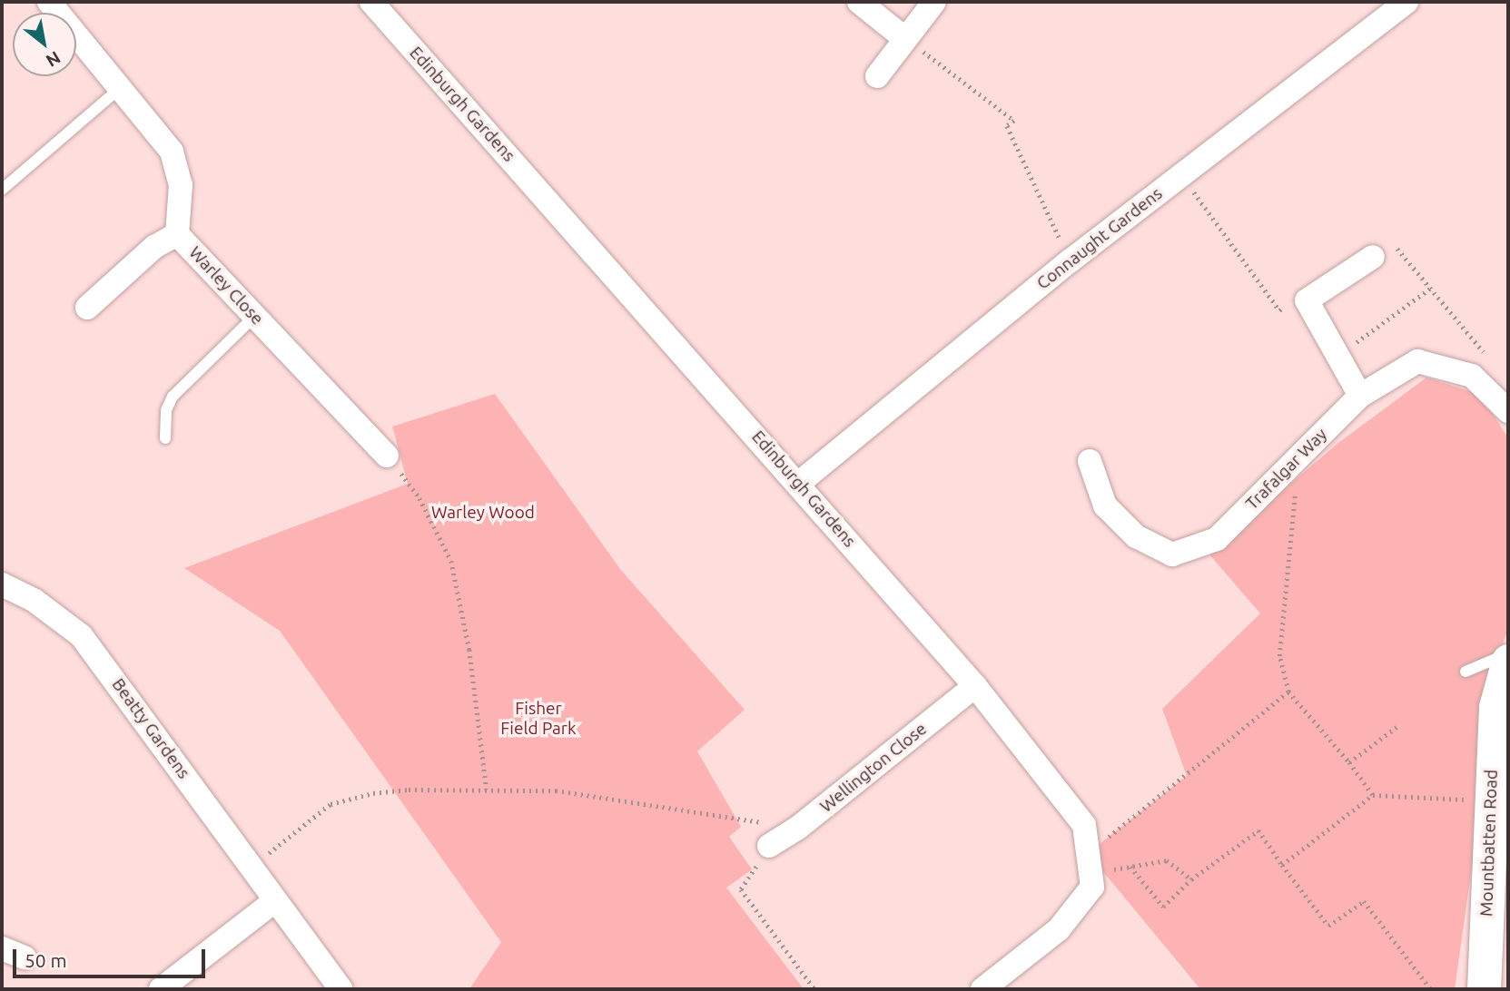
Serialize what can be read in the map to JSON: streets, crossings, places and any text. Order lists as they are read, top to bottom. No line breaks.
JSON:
{"streets":{"street":["Edinburgh Gardens","Connaught Gardens","Warley Close","Trafalgar Way","Beatty Gardens","Wellington Close","Mountbatten Road"]},"crossings":[["Edinburgh Gardens","Connaught Gardens"],["Edinburgh Gardens","Wellington Close"]],"parks":["Warley Wood","Fisher Field Park"],"scale_bar":"50 m","north":"bottom right"}
